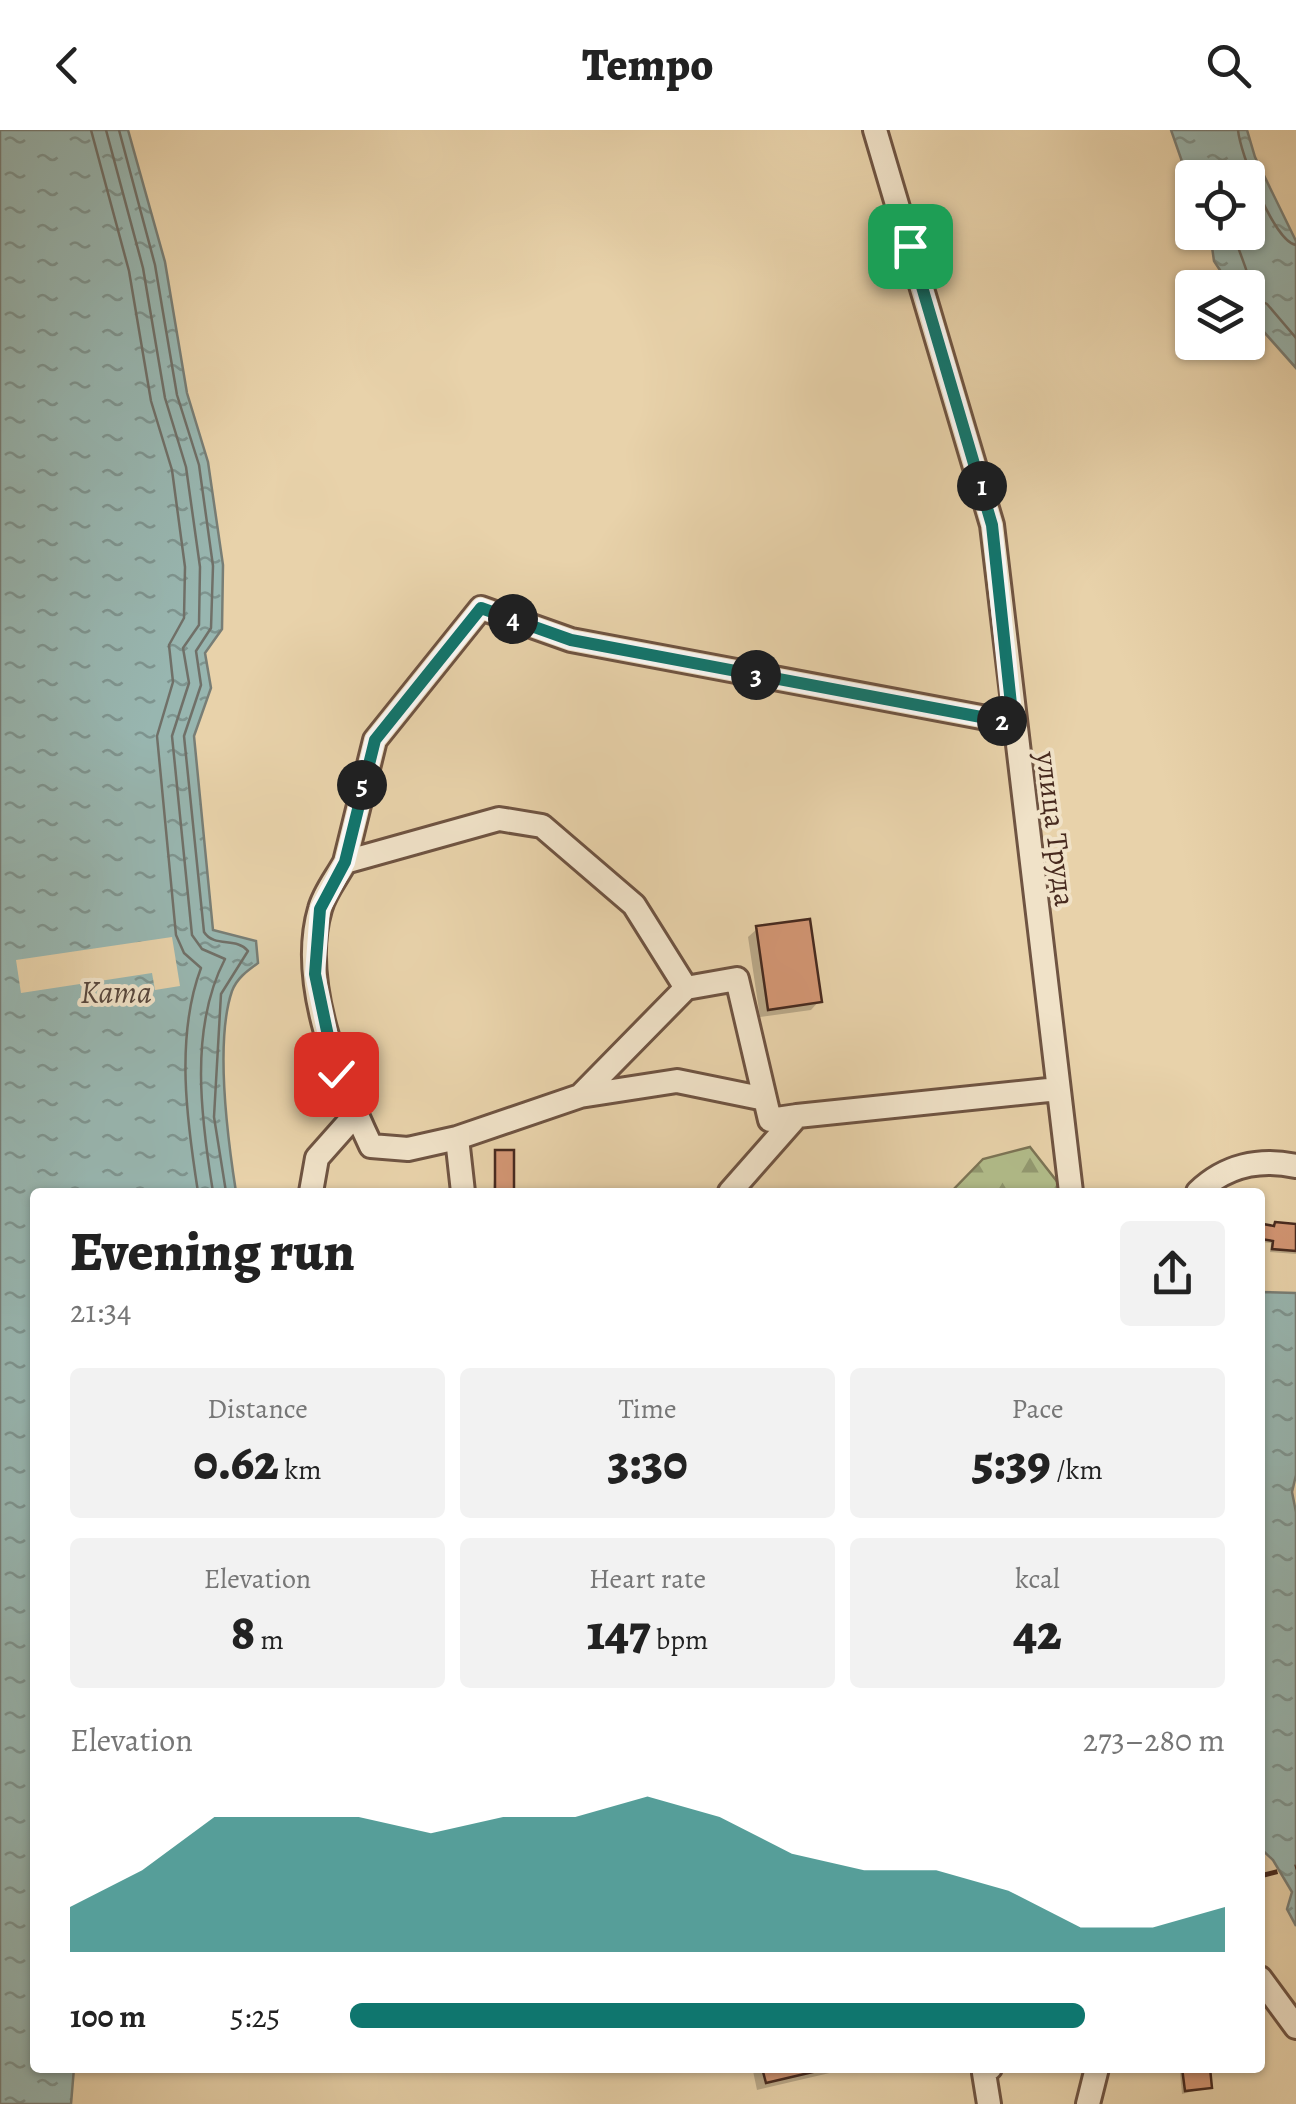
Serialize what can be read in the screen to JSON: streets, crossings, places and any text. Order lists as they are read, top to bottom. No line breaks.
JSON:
{"streets":{"street":["улица Труда"]},"water":["Kama"],"page":{"header":"Tempo","pins":["1","4","3","2","5"],"heading":["Evening run","21:34"],"stats":[["Distance","0.62 km"],["Time","3:30"],["Pace","5:39 /km"],["Elevation","8 m"],["Heart rate","147 bpm"],["kcal","42"]],"chart":["Elevation","273–280 m"],"list":[{"name":"100 m","note":"5:25"}]}}
